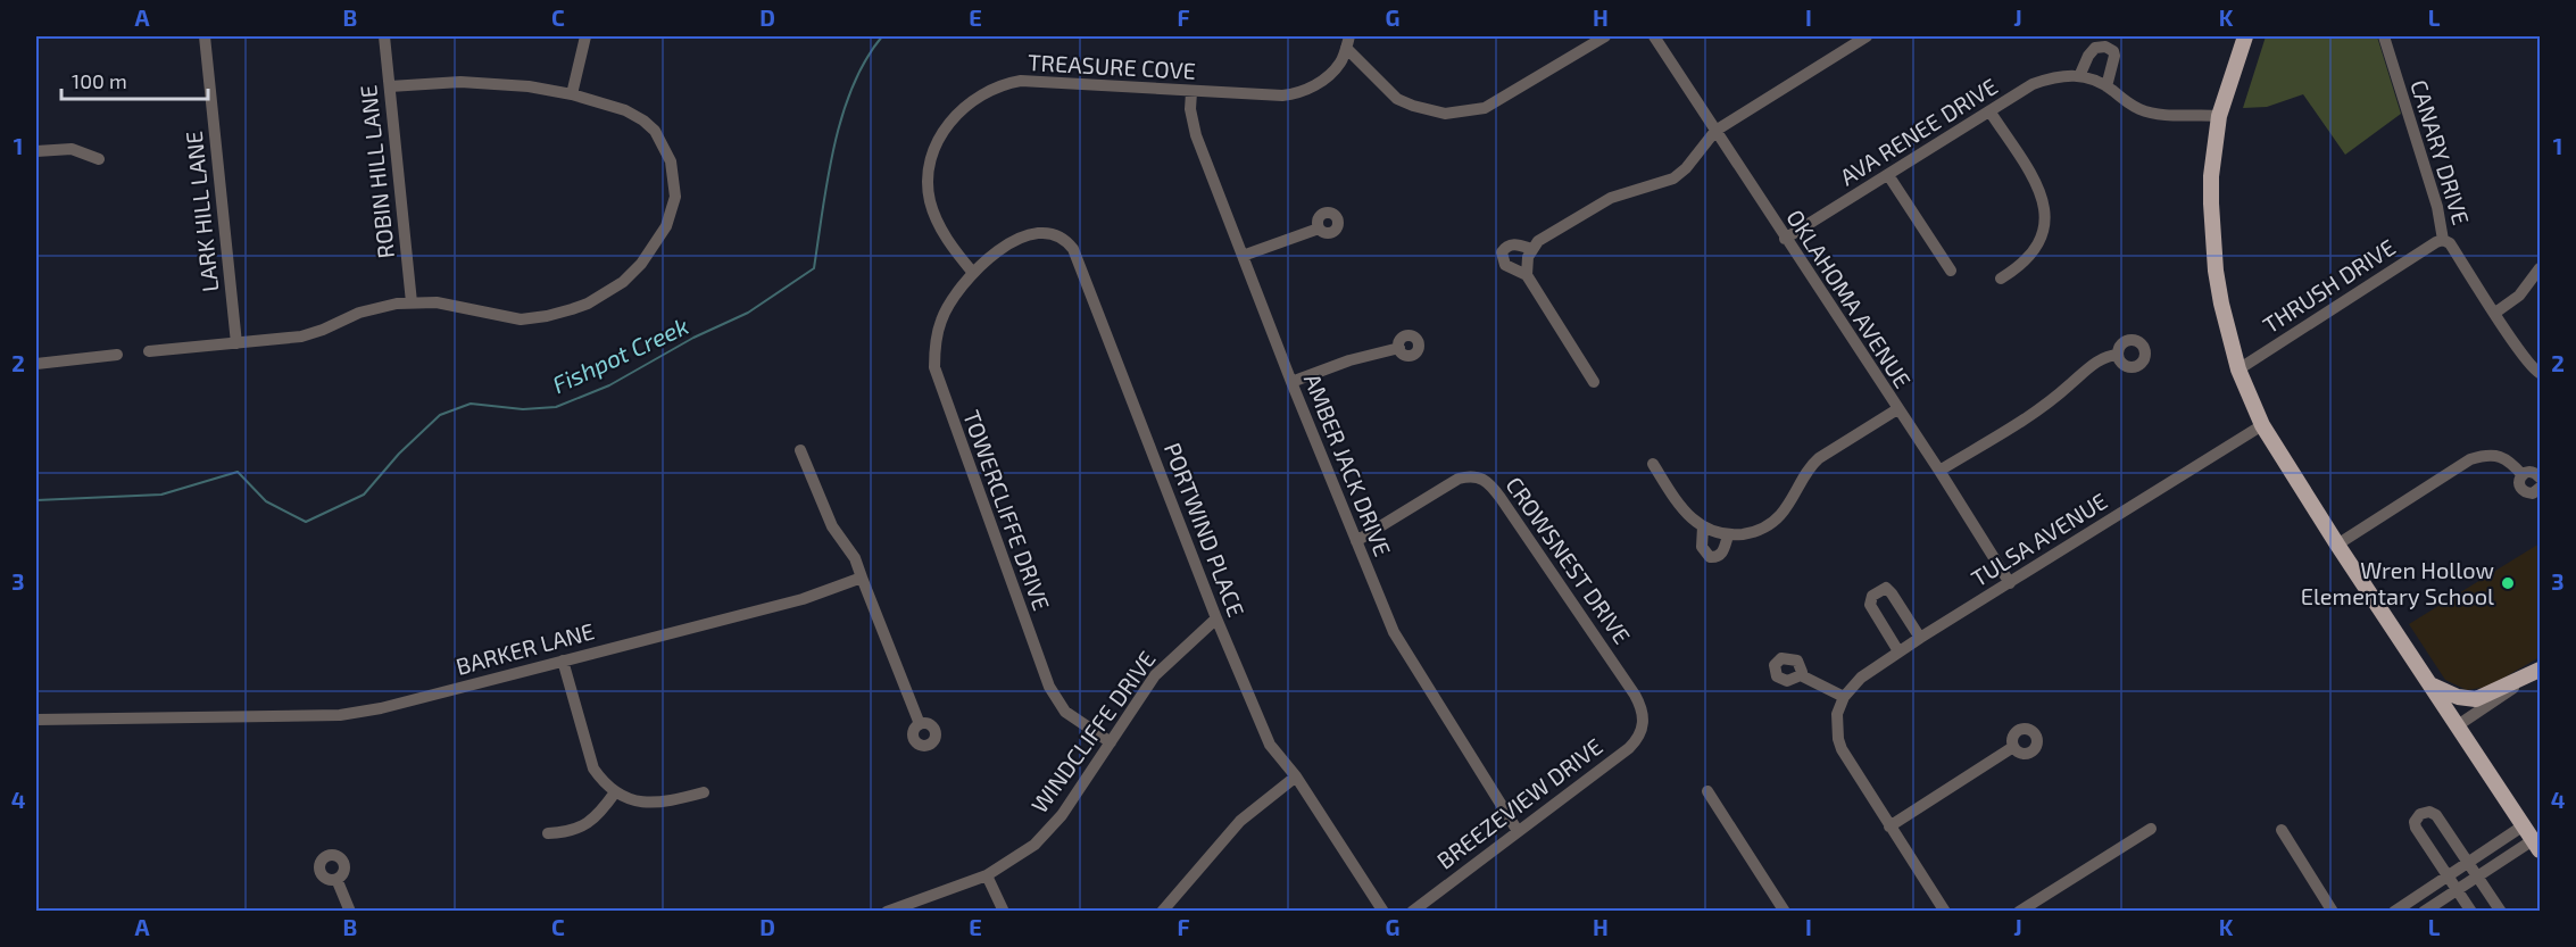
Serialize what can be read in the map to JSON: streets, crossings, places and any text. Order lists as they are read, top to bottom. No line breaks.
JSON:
{"streets":{"street":["TREASURE COVE","AVA RENEE DRIVE","CANARY DRIVE","ROBIN HILL LANE","LARK HILL LANE","THRUSH DRIVE","OKLAHOMA AVENUE","AMBER JACK DRIVE","TOWERCLIFFE DRIVE","PORTWIND PLACE","TULSA AVENUE","CROWSNEST DRIVE","BARKER LANE","WINDCLIFFE DRIVE","BREEZEVIEW DRIVE"]},"crossings":[["TREASURE COVE","AMBER JACK DRIVE"],["TREASURE COVE","TOWERCLIFFE DRIVE"],["TREASURE COVE","PORTWIND PLACE"],["AVA RENEE DRIVE","OKLAHOMA AVENUE"],["CANARY DRIVE","THRUSH DRIVE"],["OKLAHOMA AVENUE","TULSA AVENUE"],["AMBER JACK DRIVE","CROWSNEST DRIVE"],["AMBER JACK DRIVE","BREEZEVIEW DRIVE"],["TOWERCLIFFE DRIVE","PORTWIND PLACE"],["TOWERCLIFFE DRIVE","WINDCLIFFE DRIVE"],["PORTWIND PLACE","WINDCLIFFE DRIVE"],["CROWSNEST DRIVE","BREEZEVIEW DRIVE"]],"water":["Fishpot Creek"],"places":["Wren Hollow Elementary School"],"scale_bar":"100 m","grid":{"columns":["A","B","C","D","E","F","G","H","I","J","K","L"],"rows":["1","2","3","4"]}}
